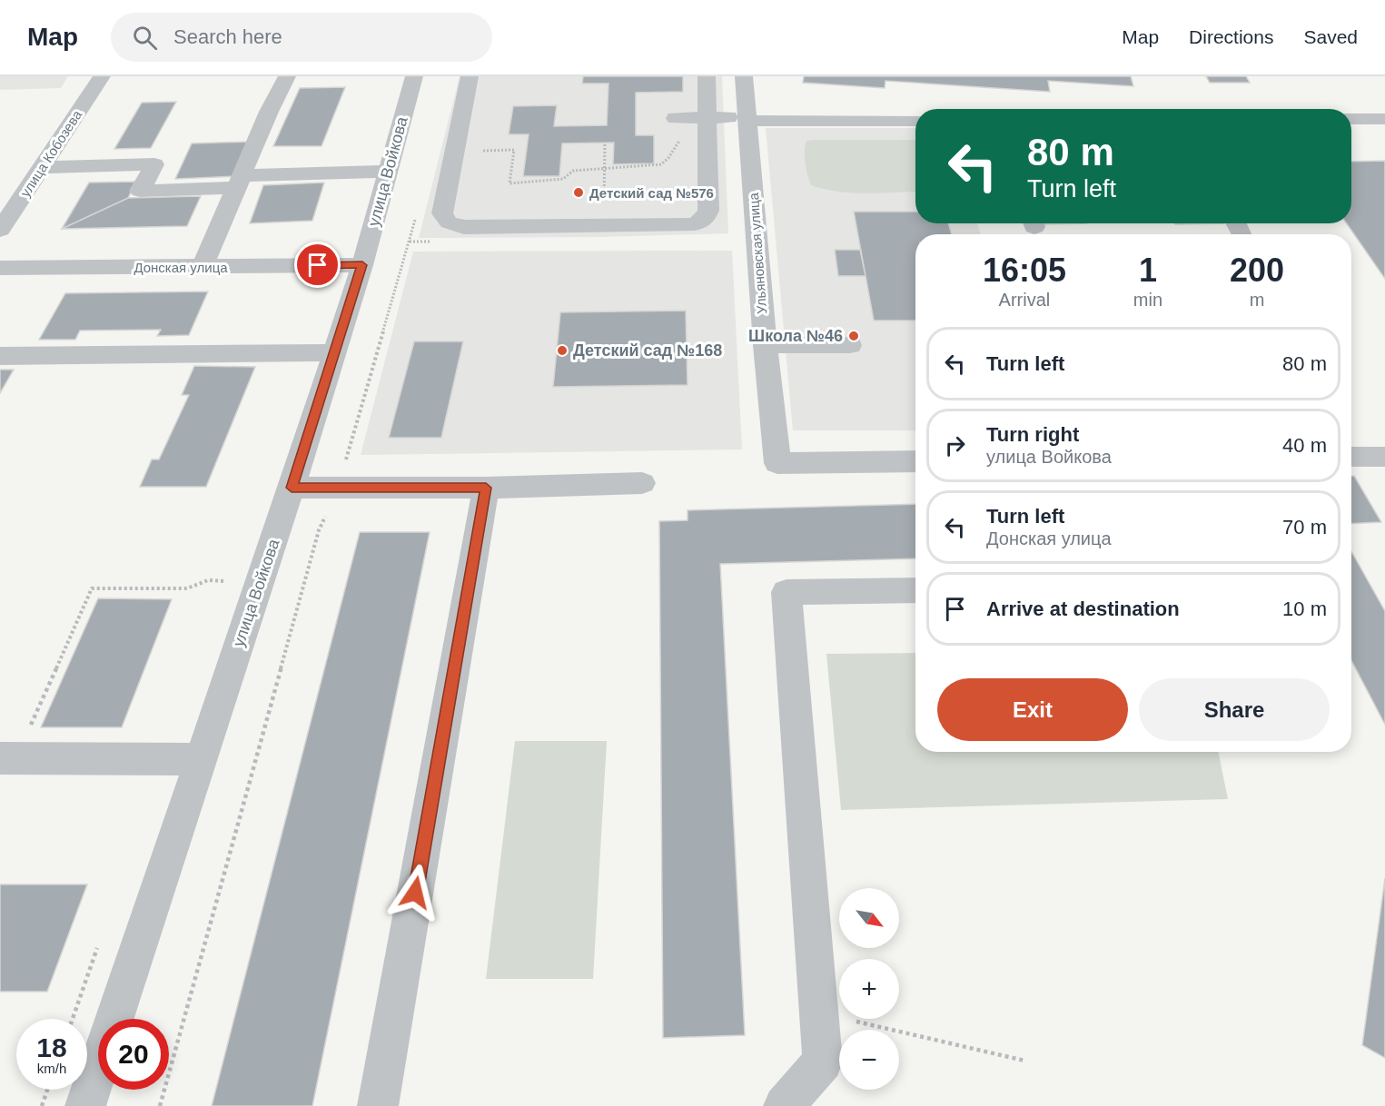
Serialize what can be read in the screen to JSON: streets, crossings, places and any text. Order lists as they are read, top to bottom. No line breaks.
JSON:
{"streets":{"street":["улица Кобозева","улица Войкова","Ульяновская улица","Донская улица"]},"crossings":[["улица Войкова","Донская улица"]],"places":["Детский сад №576","Школа №46","Детский сад №168"],"north":"bottom right","page":{"header":"Map","search":"Search here","nav":["Map","Directions","Saved"],"turn":["80 m","Turn left"],"eta":["16:05","Arrival","1","min","200","m"],"list":[{"name":"Turn left","value":"80 m"},{"name":"Turn right","note":"улица Войкова","value":"40 m"},{"name":"Turn left","note":"Донская улица","value":"70 m"},{"name":"Arrive at destination","value":"10 m"}],"buttons":["Exit","Share"],"map_buttons":["+","−"],"speed":"18 km/h","limit":"20"}}
